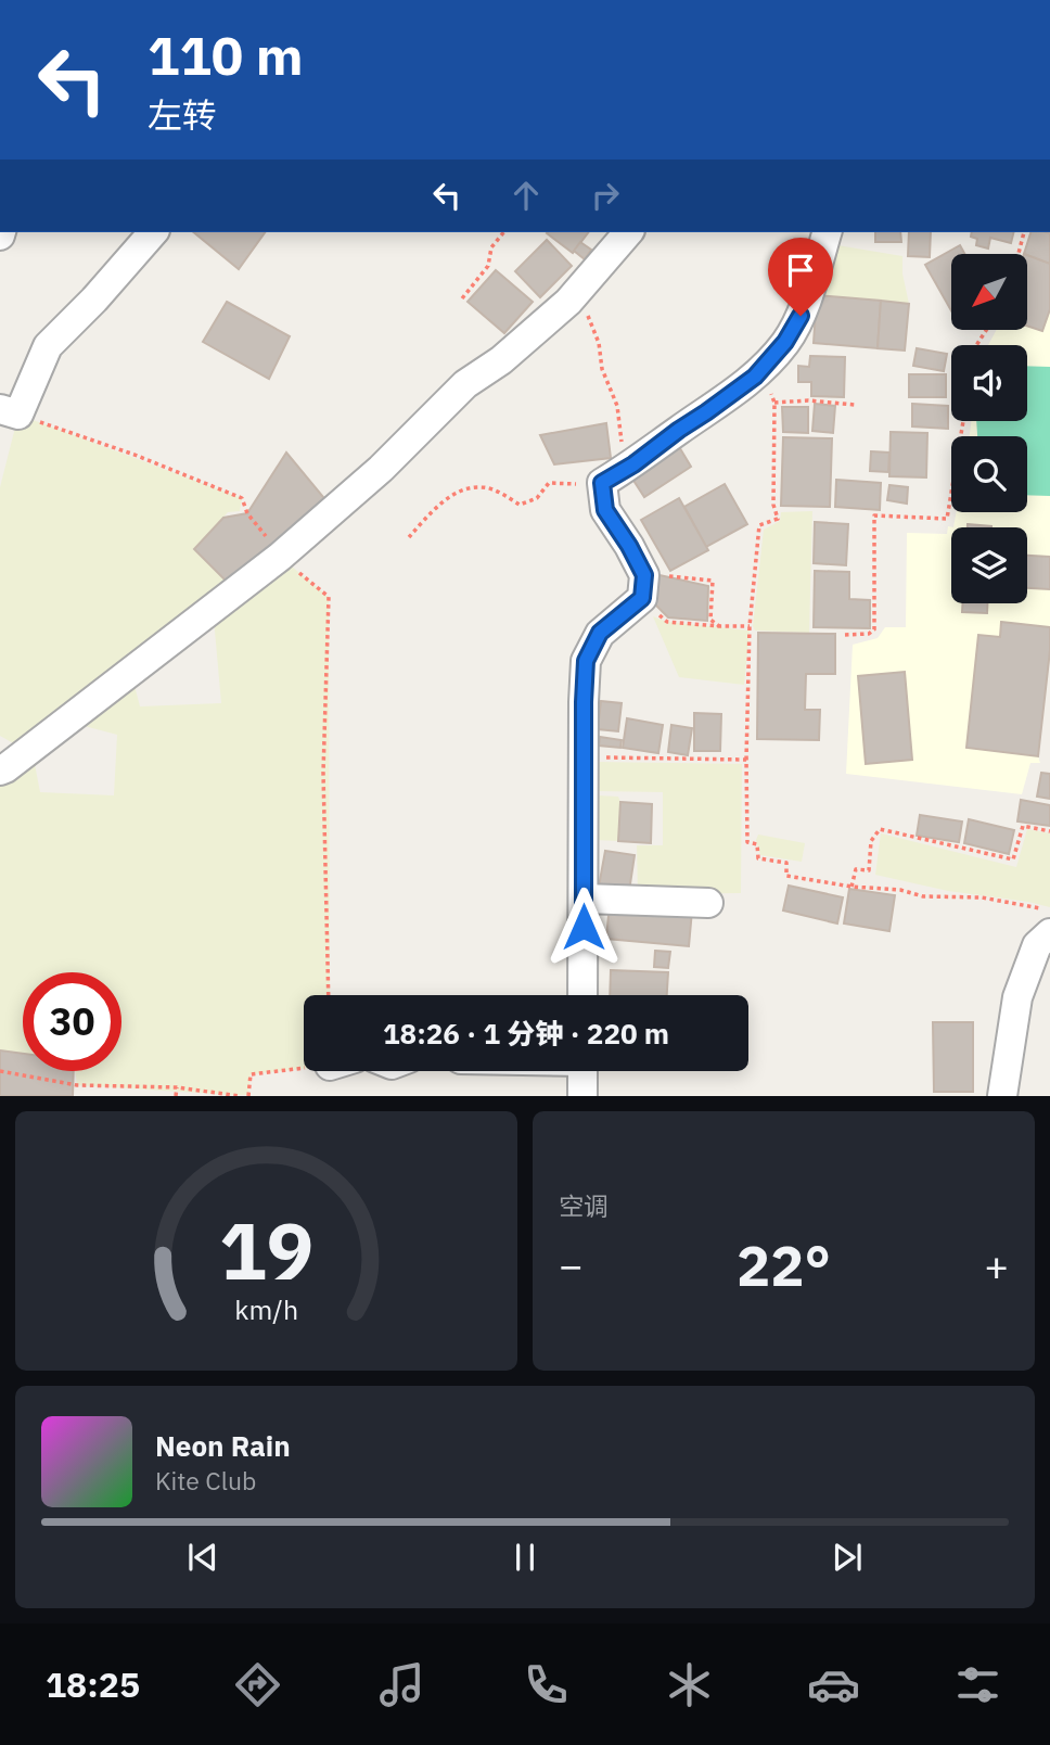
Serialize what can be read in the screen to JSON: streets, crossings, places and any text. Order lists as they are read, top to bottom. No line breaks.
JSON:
{"north":"bottom left","page":{"turn":["110 m","左转"],"limit":"30","trip":"18:26 · 1 分钟 · 220 m","tile":"空调","heat":["−","22°","+"],"song":["Neon Rain","Kite Club"],"tabs":"18:25","gauge":["19","km/h"]}}
